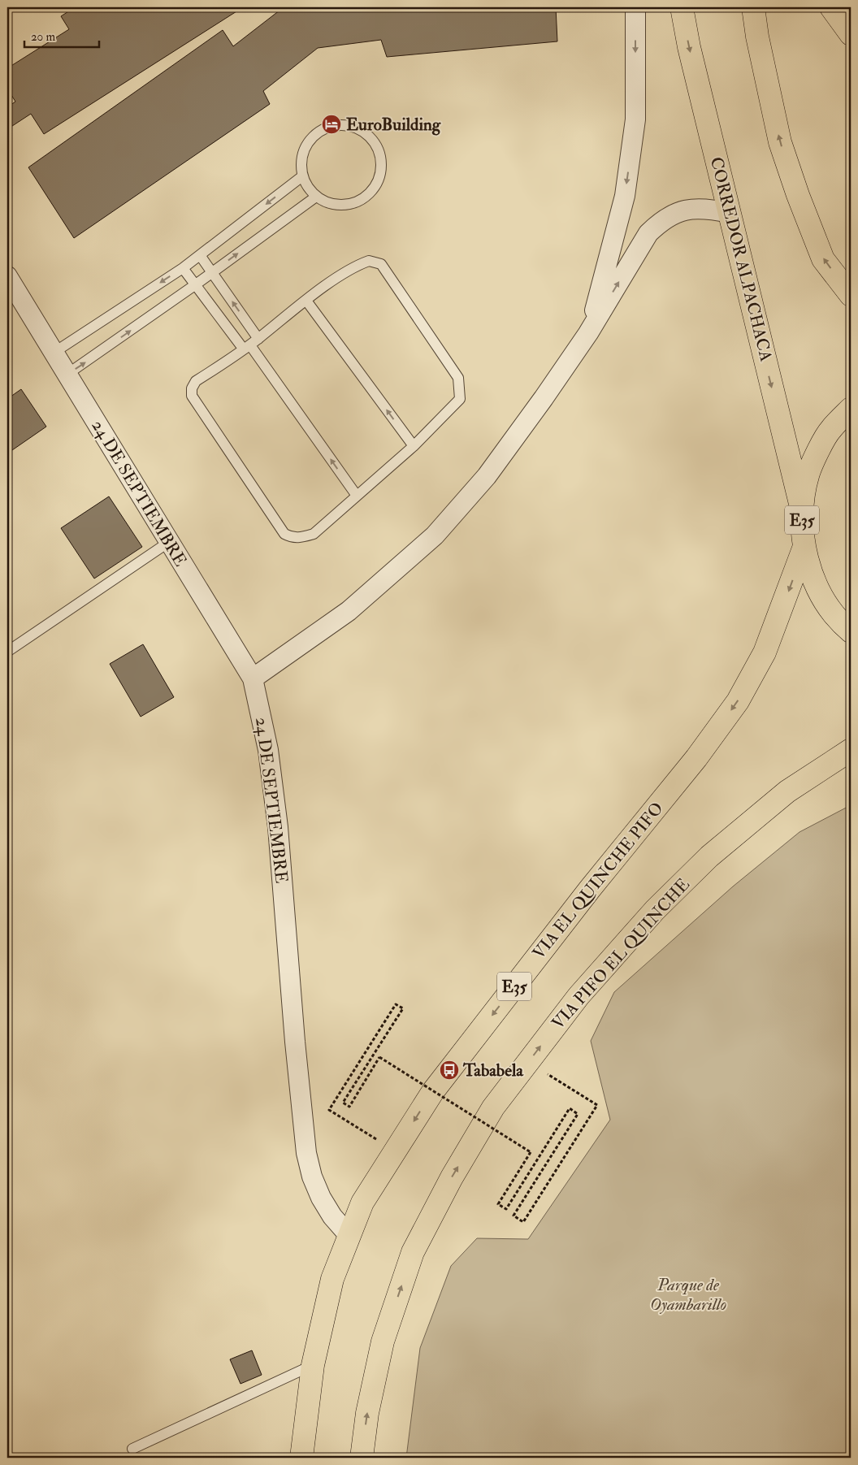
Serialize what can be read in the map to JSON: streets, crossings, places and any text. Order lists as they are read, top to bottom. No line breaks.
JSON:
{"streets":{"highway":["CORREDOR ALPACHACA","E35","VIA EL QUINCHE PIFO","VIA PIFO EL QUINCHE"],"street":["24 DE SEPTIEMBRE"]},"crossings":[["CORREDOR ALPACHACA","E35"],["24 DE SEPTIEMBRE","VIA EL QUINCHE PIFO"],["E35","VIA EL QUINCHE PIFO"]],"one_way":["VIA EL QUINCHE PIFO","VIA PIFO EL QUINCHE"],"parks":["Parque de Oyambarillo"],"places":{"hotel":["EuroBuilding"],"bus stop":["Tababela"]},"scale_bar":"20 m"}
